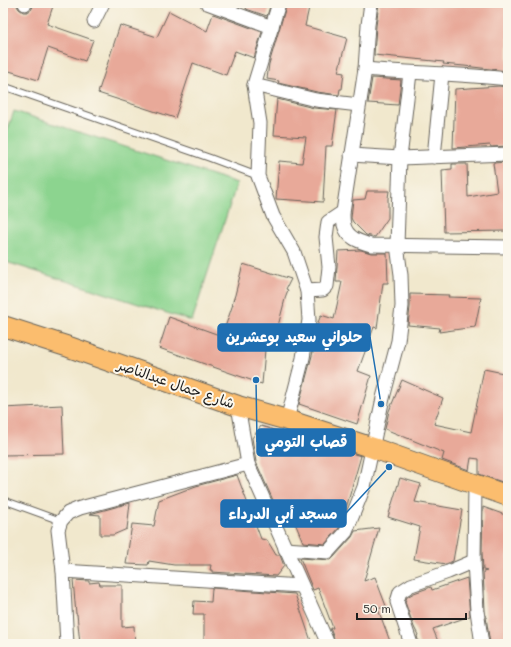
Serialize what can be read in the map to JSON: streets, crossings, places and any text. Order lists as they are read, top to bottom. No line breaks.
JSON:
{"streets":{"main road":["شارع جمال عبدالناصر"]},"places":["قصاب التومي","حلواني سعيد بوعشرين","مسجد أبي الدرداء"],"scale_bar":"50 m"}
